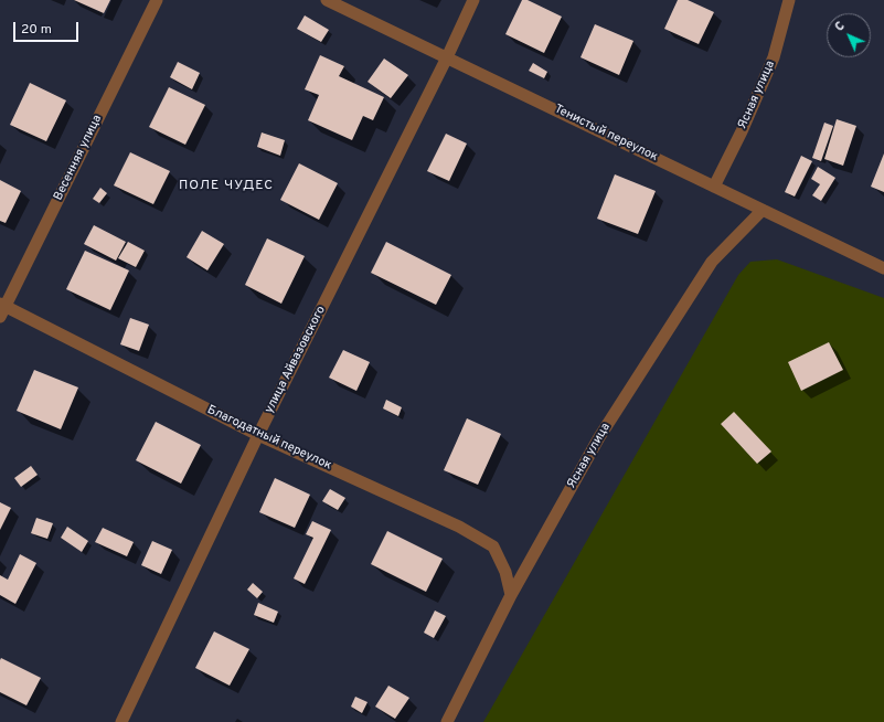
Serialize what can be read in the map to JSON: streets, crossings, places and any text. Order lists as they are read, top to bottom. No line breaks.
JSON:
{"streets":{"street":["Ясная улица","Тенистый переулок","Весенняя улица","улица Айвазовского","Благодатный переулок"]},"crossings":[["Ясная улица","Тенистый переулок"],["Ясная улица","Благодатный переулок"],["Тенистый переулок","улица Айвазовского"],["Весенняя улица","Благодатный переулок"],["улица Айвазовского","Благодатный переулок"]],"districts":["ПОЛЕ ЧУДЕС"],"scale_bar":"20 m","north":"top left"}
